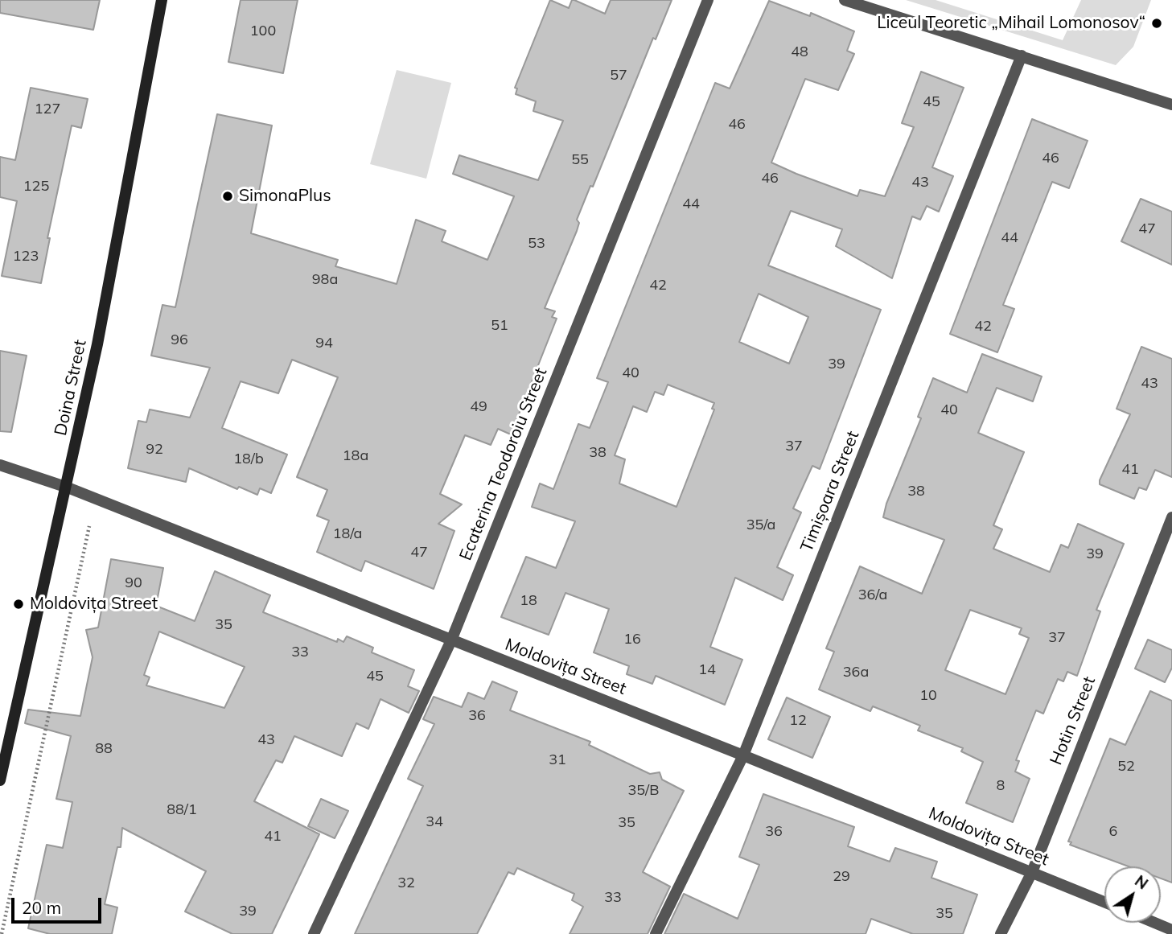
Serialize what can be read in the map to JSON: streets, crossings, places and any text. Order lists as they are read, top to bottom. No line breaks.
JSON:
{"streets":{"main road":["Doina Street"],"street":["Ecaterina Teodoroiu Street","Timișoara Street","Moldovița Street","Hotin Street"]},"crossings":[["Doina Street","Moldovița Street"],["Ecaterina Teodoroiu Street","Moldovița Street"],["Timișoara Street","Moldovița Street"],["Moldovița Street","Hotin Street"]],"places":["Liceul Teoretic „Mihail Lomonosov“","SimonaPlus","Moldovița Street"],"house_numbers":["100","48","57","45","127","46","46","55","46","43","125","44","47","44","53","123","98a","42","51","42","96","94","39","40","43","49","40","37","92","38","18a","18/b","41","38","35/a","18/a","47","39","90","36/a","18","35","37","16","33","14","36a","45","10","36","12","43","88","31","52","8","35/B","88/1","34","35","36","6","41","29","32","33","39","35"],"scale_bar":"20 m","north":"top right"}
